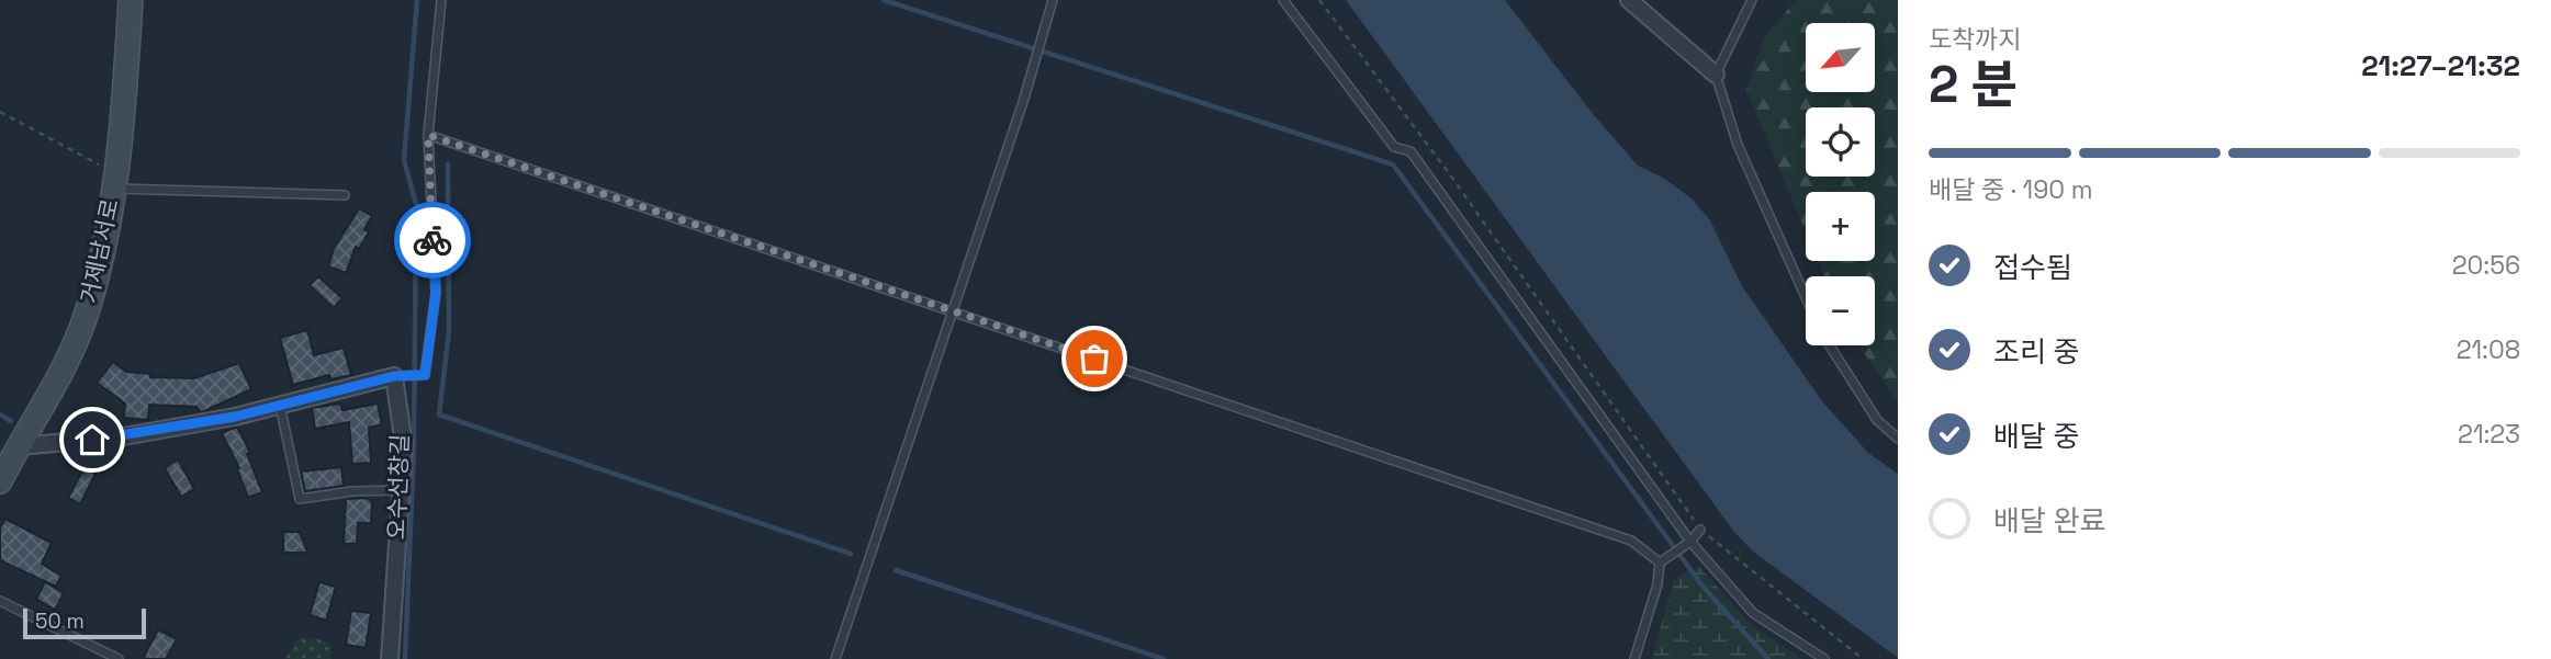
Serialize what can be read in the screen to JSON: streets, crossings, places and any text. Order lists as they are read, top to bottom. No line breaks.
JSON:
{"streets":{"main road":["거제남서로"],"street":["오수선창길"]},"scale_bar":"50 m","north":"bottom left","page":{"heading":["2 분","도착까지","21:27–21:32"],"map_buttons":["+","−"],"bar":"배달 중 · 190 m","list":[["접수됨","20:56"],["조리 중","21:08"],["배달 중","21:23"],"배달 완료"],"scale":"50 m"}}
